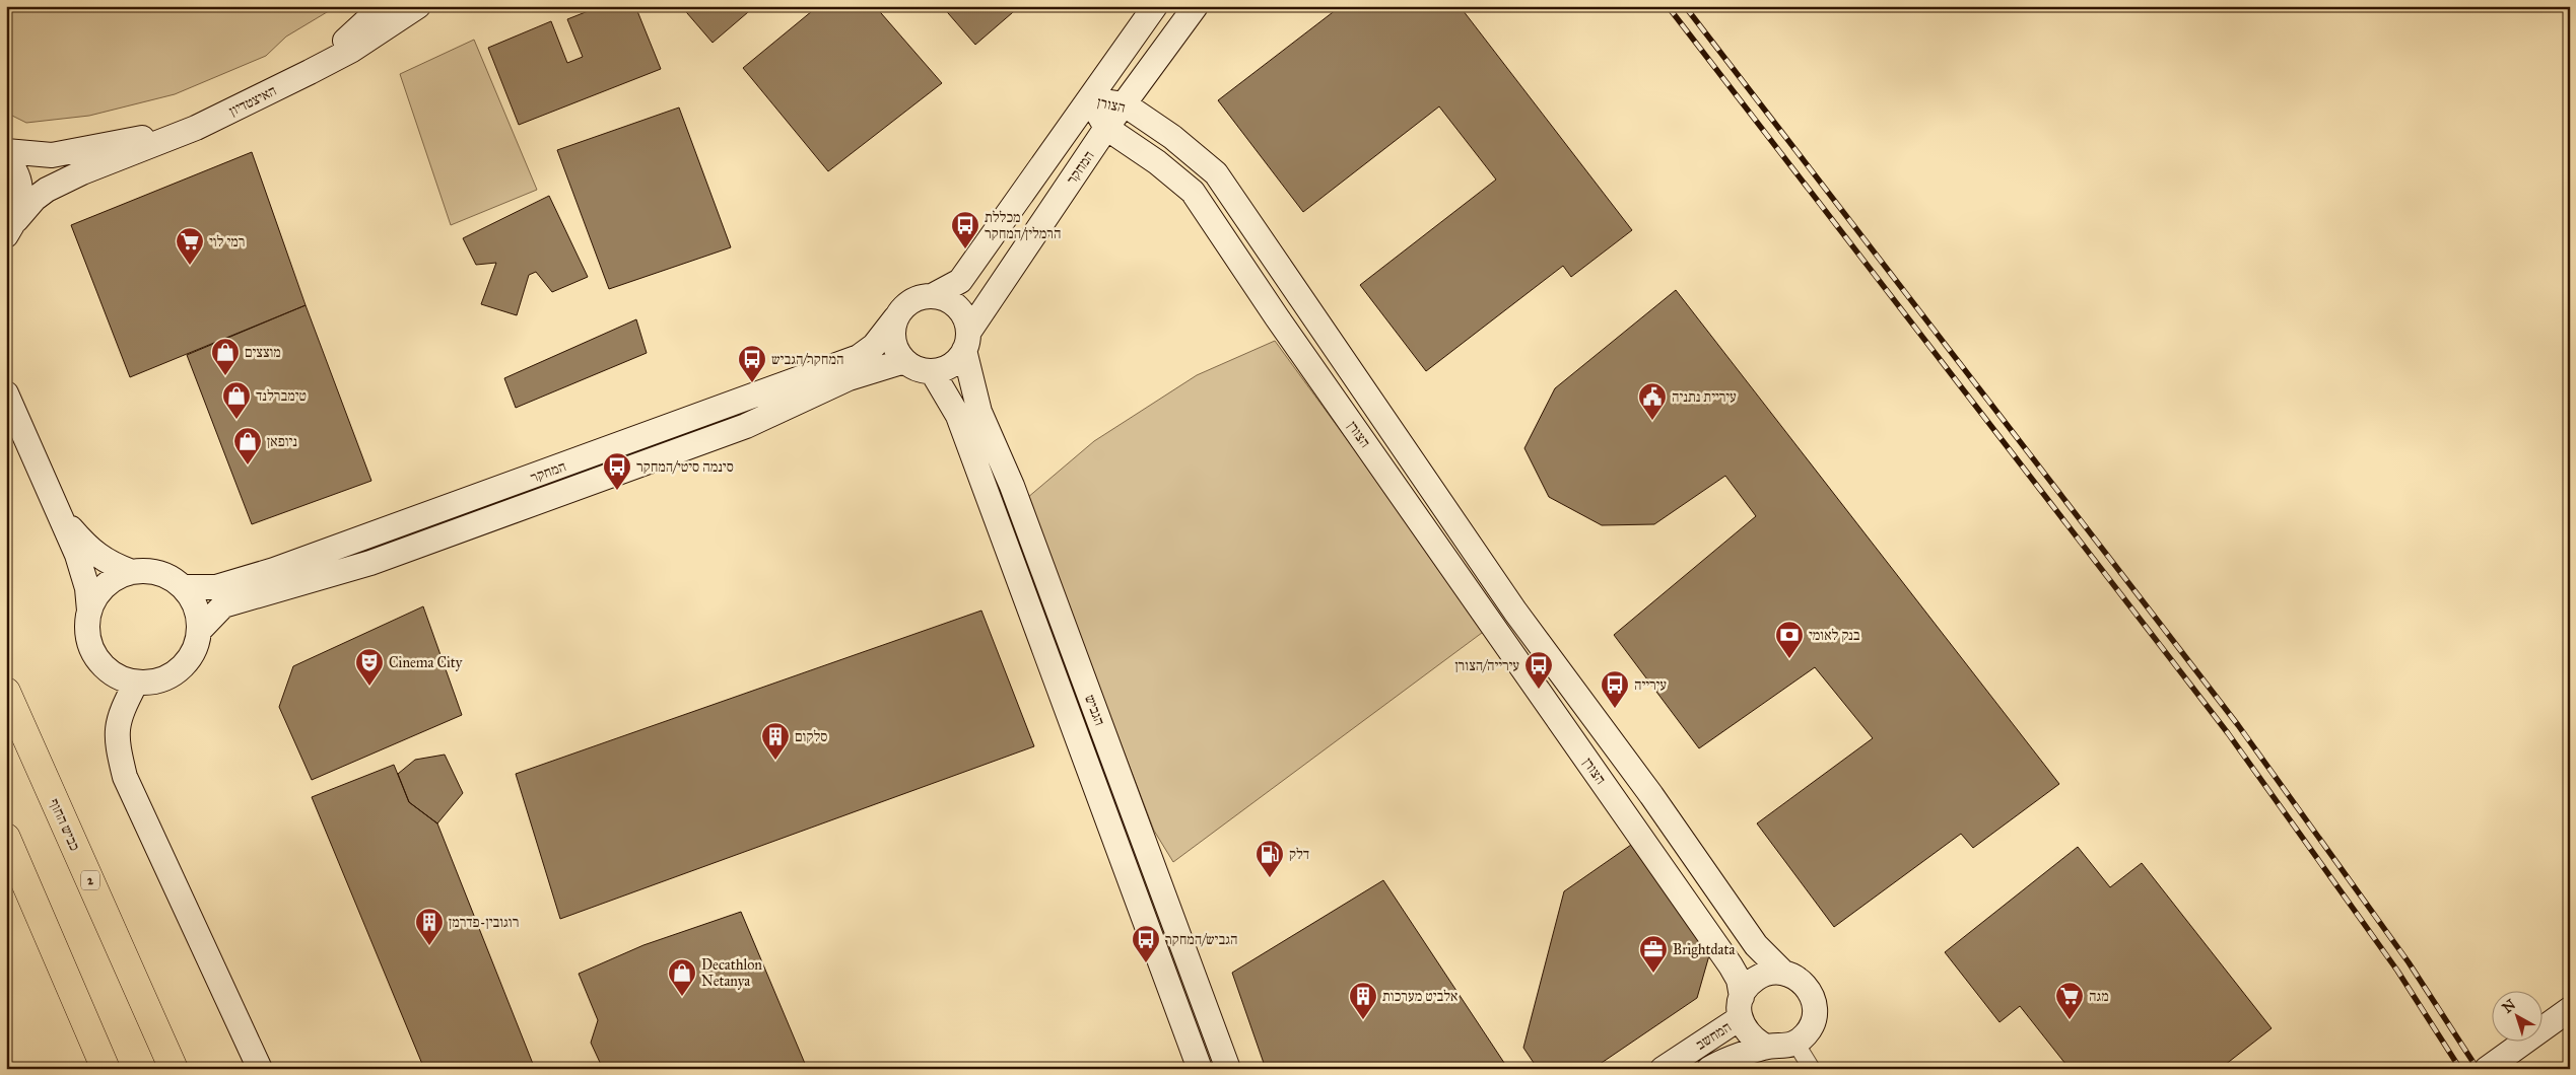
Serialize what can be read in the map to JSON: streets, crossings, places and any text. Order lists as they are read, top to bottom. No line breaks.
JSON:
{"streets":{"highway":["כביש החוף","2"],"street":["האיצטדיון","הצורן","המחקר","הגביש","המחשב"]},"crossings":[["הצורן","המחקר"],["הצורן","המחשב"],["המחקר","הגביש"]],"places":{"bus stop":["מכללת הרמלין/המחקר","המחקר/הגביש","סינמה סיטי/המחקר","עירייה/הצורן","עירייה","הגביש/המחקר"],"supermarket":["רמי לוי","מגה"],"shop":["מוצצים","טימברלנד","ניופאן","Decathlon Netanya"],"public building":["עיריית נתניה"],"bank":["בנק לאומי"],"theatre":["Cinema City"],"building":["סלקום","רוגובין-פדרמן","אלביט מערכות"],"fuel station":["דלק"],"office":["Brightdata"]},"north":"top left"}
